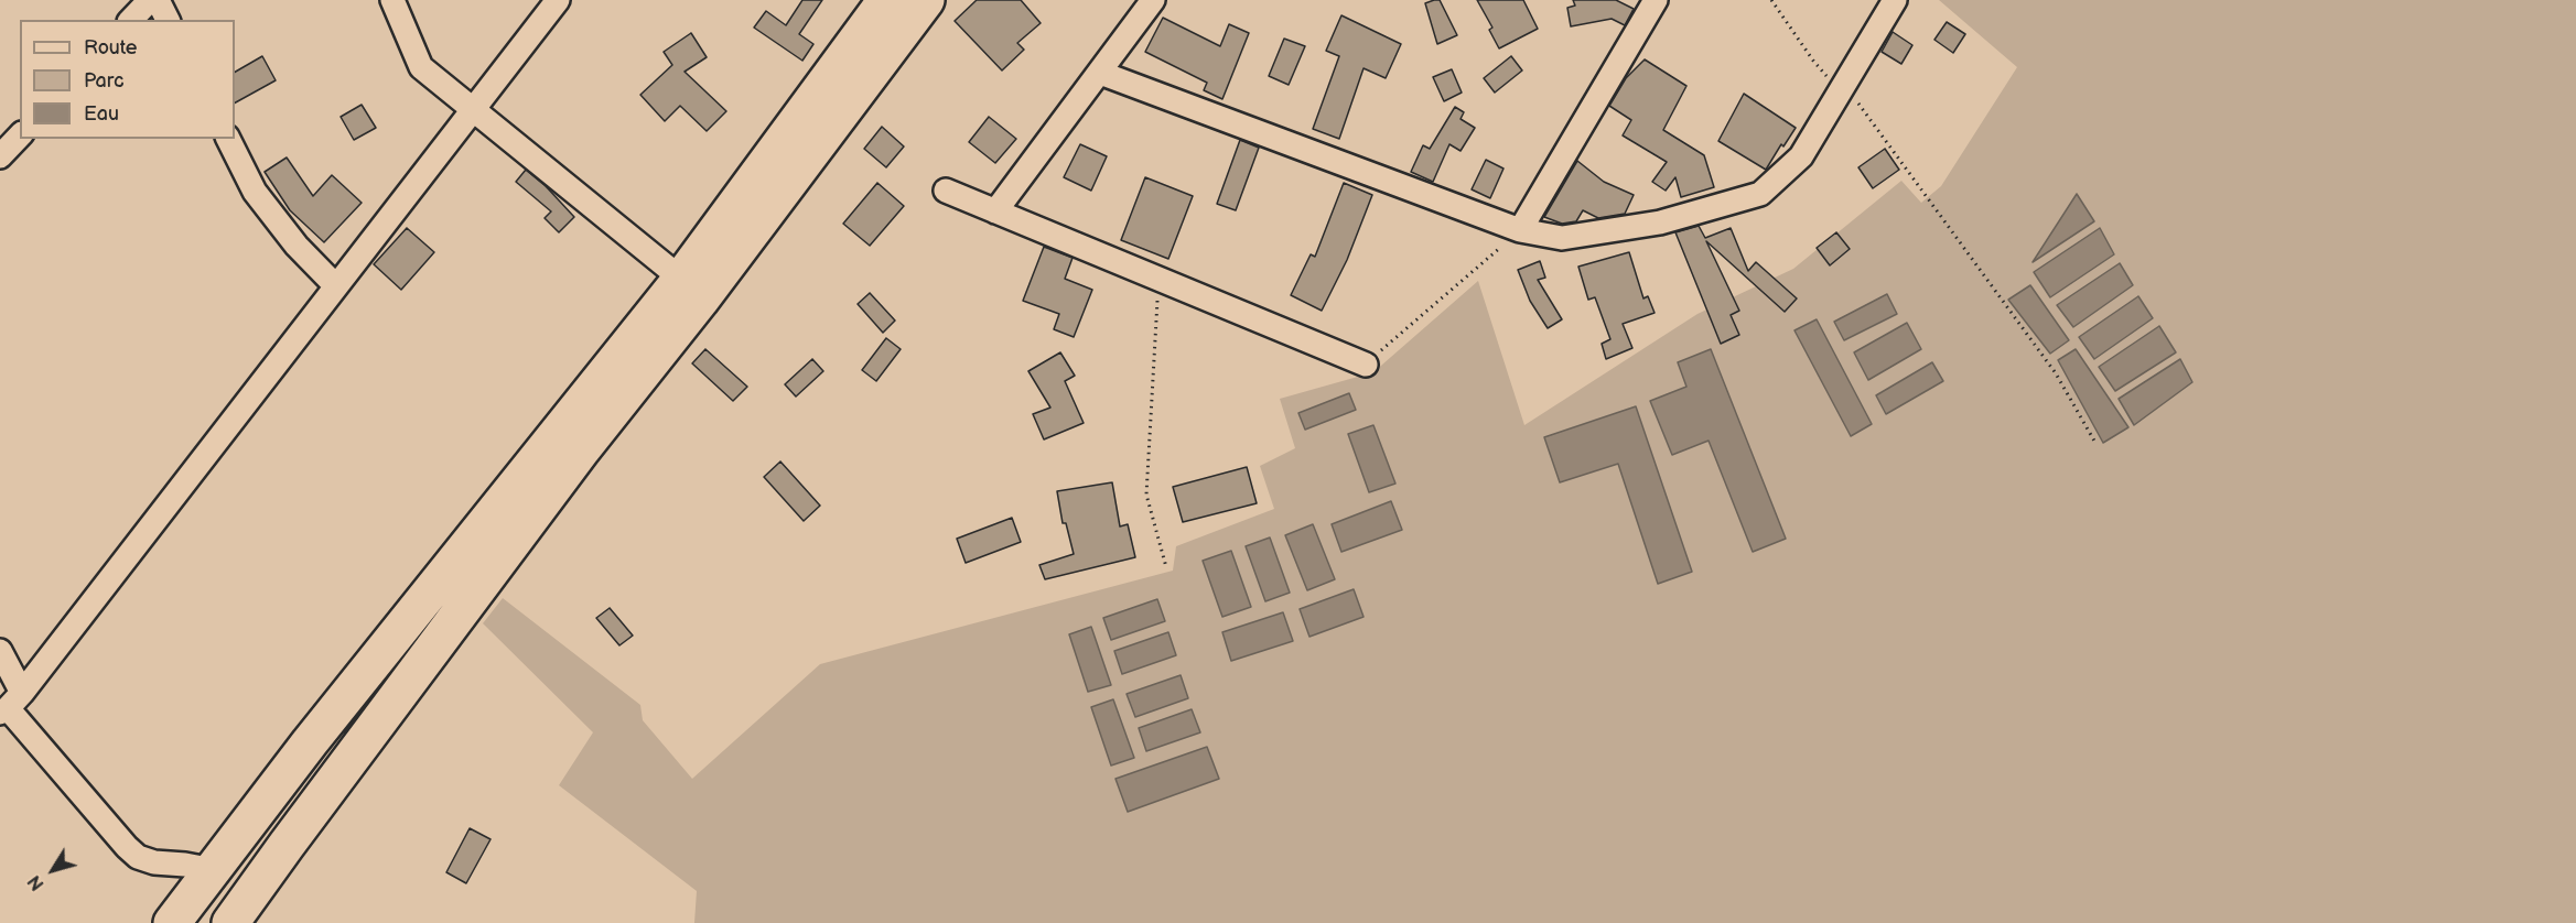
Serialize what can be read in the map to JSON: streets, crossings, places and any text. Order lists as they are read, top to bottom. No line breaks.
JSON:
{"legend":["Route","Parc","Eau"],"north":"bottom left"}
